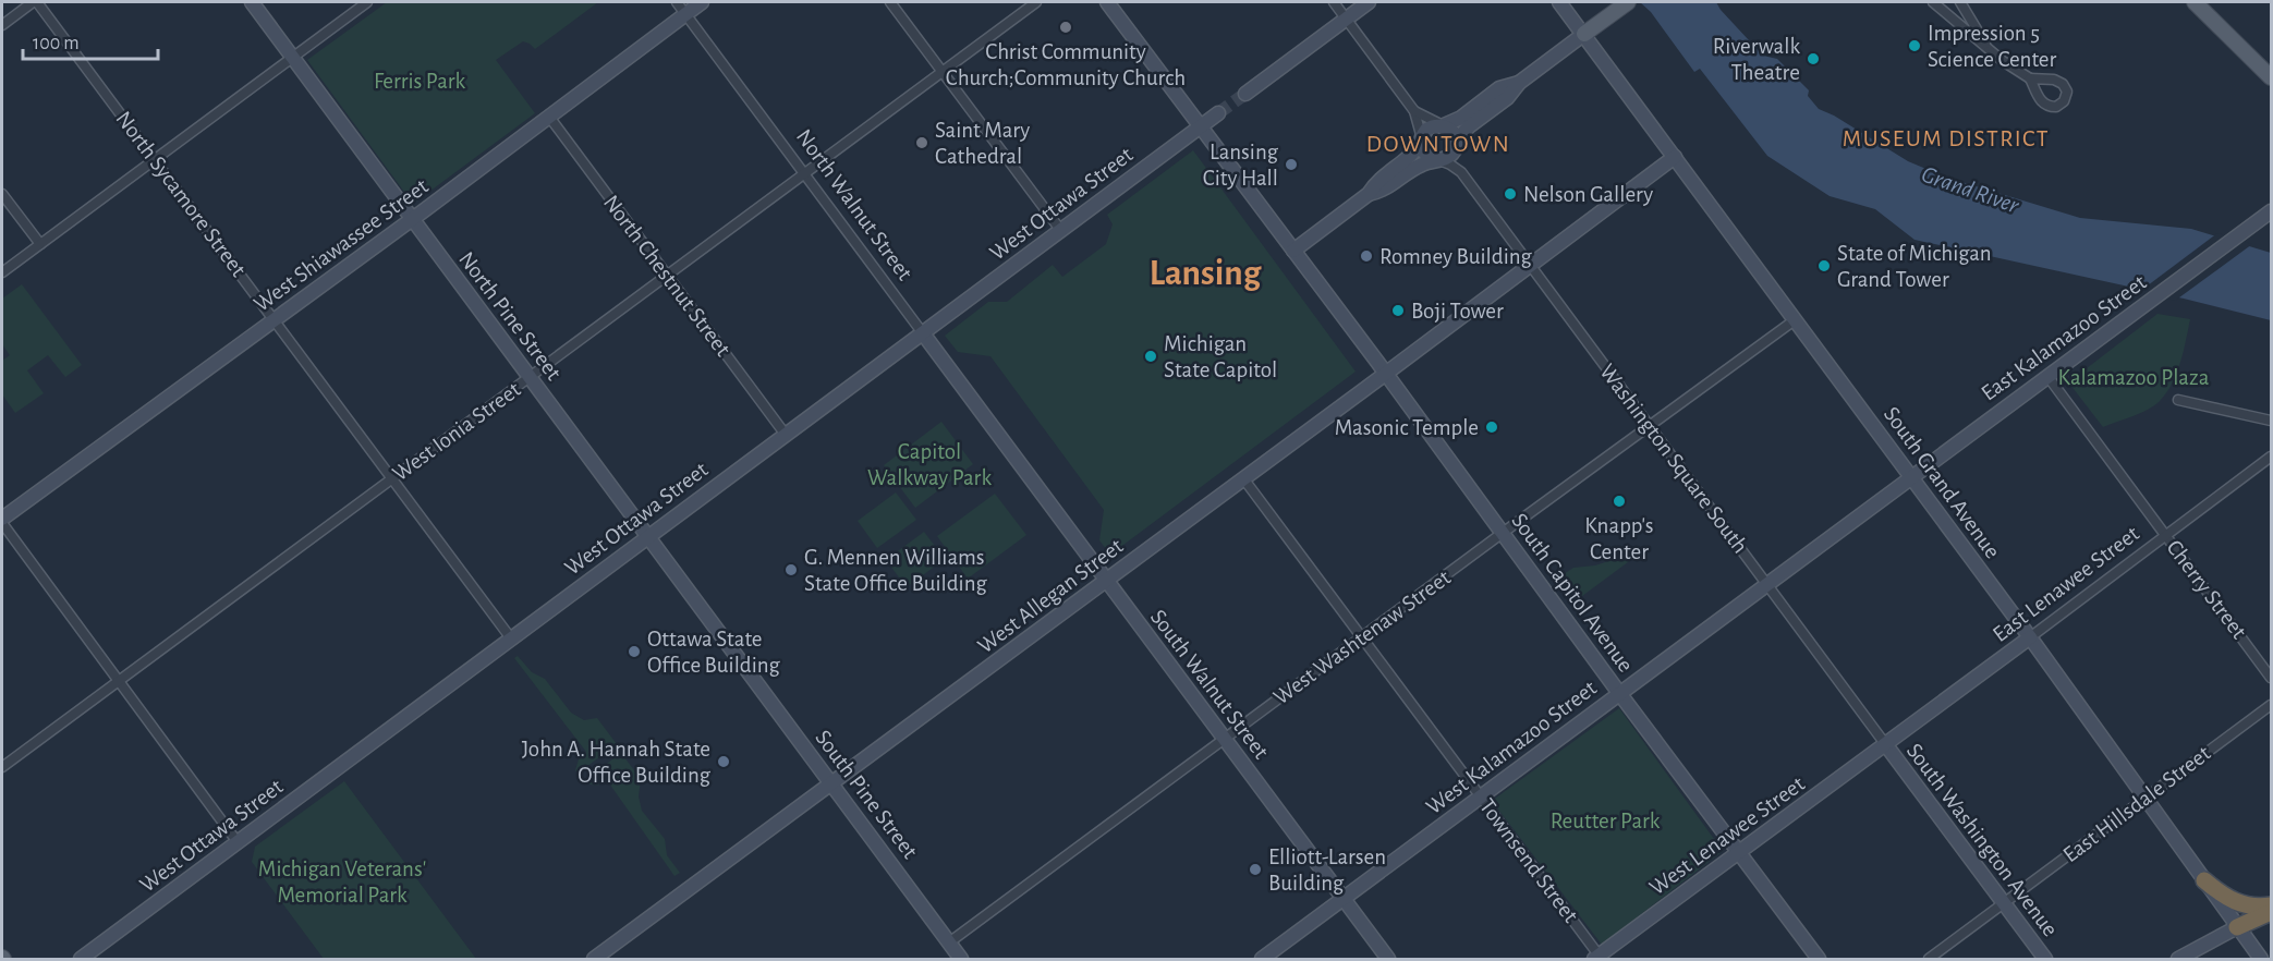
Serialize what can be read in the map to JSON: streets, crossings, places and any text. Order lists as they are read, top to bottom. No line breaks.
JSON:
{"streets":{"street":["North Sycamore Street","West Ottawa Street","North Walnut Street","West Shiawassee Street","North Chestnut Street","North Pine Street","East Kalamazoo Street","West Ionia Street","Washington Square South","South Grand Avenue","East Lenawee Street","Cherry Street","South Capitol Avenue","West Allegan Street","West Washtenaw Street","South Walnut Street","West Kalamazoo Street","South Pine Street","East Hillsdale Street","West Lenawee Street","South Washington Avenue","Townsend Street"]},"crossings":[["North Sycamore Street","West Ottawa Street"],["North Sycamore Street","West Shiawassee Street"],["North Sycamore Street","West Ionia Street"],["West Ottawa Street","North Walnut Street"],["West Ottawa Street","North Chestnut Street"],["West Ottawa Street","North Pine Street"],["West Ottawa Street","South Capitol Avenue"],["North Walnut Street","West Shiawassee Street"],["North Walnut Street","West Ionia Street"],["North Walnut Street","South Walnut Street"],["West Shiawassee Street","North Chestnut Street"],["West Shiawassee Street","North Pine Street"],["North Chestnut Street","West Ionia Street"],["North Pine Street","West Ionia Street"],["North Pine Street","South Pine Street"],["East Kalamazoo Street","South Grand Avenue"],["East Kalamazoo Street","Cherry Street"],["East Kalamazoo Street","West Kalamazoo Street"],["Washington Square South","East Lenawee Street"],["Washington Square South","West Allegan Street"],["Washington Square South","West Washtenaw Street"],["Washington Square South","West Kalamazoo Street"],["Washington Square South","West Lenawee Street"],["Washington Square South","South Washington Avenue"],["South Grand Avenue","East Lenawee Street"],["South Grand Avenue","West Allegan Street"],["South Grand Avenue","West Washtenaw Street"],["South Grand Avenue","East Hillsdale Street"],["East Lenawee Street","Cherry Street"],["East Lenawee Street","West Lenawee Street"],["East Lenawee Street","South Washington Avenue"],["South Capitol Avenue","West Allegan Street"],["South Capitol Avenue","West Washtenaw Street"],["South Capitol Avenue","West Kalamazoo Street"],["South Capitol Avenue","West Lenawee Street"],["West Allegan Street","South Walnut Street"],["West Allegan Street","South Pine Street"],["West Allegan Street","Townsend Street"],["West Washtenaw Street","South Walnut Street"],["West Washtenaw Street","South Pine Street"],["West Washtenaw Street","Townsend Street"],["South Walnut Street","West Kalamazoo Street"],["West Kalamazoo Street","Townsend Street"],["East Hillsdale Street","South Washington Avenue"],["West Lenawee Street","South Washington Avenue"],["West Lenawee Street","Townsend Street"]],"districts":["MUSEUM DISTRICT","DOWNTOWN","Lansing"],"water":["Grand River"],"parks":["Ferris Park","Kalamazoo Plaza","Capitol Walkway Park","Reutter Park","Michigan Veterans' Memorial Park"],"places":["Christ Community Church;Community Church","Impression 5 Science Center","Riverwalk Theatre","Saint Mary Cathedral","Lansing City Hall","Nelson Gallery","Romney Building","State of Michigan Grand Tower","Boji Tower","Michigan State Capitol","Masonic Temple","Knapp's Center","G. Mennen Williams State Office Building","Ottawa State Office Building","John A. Hannah State Office Building","Elliott-Larsen Building"],"scale_bar":"100 m"}
